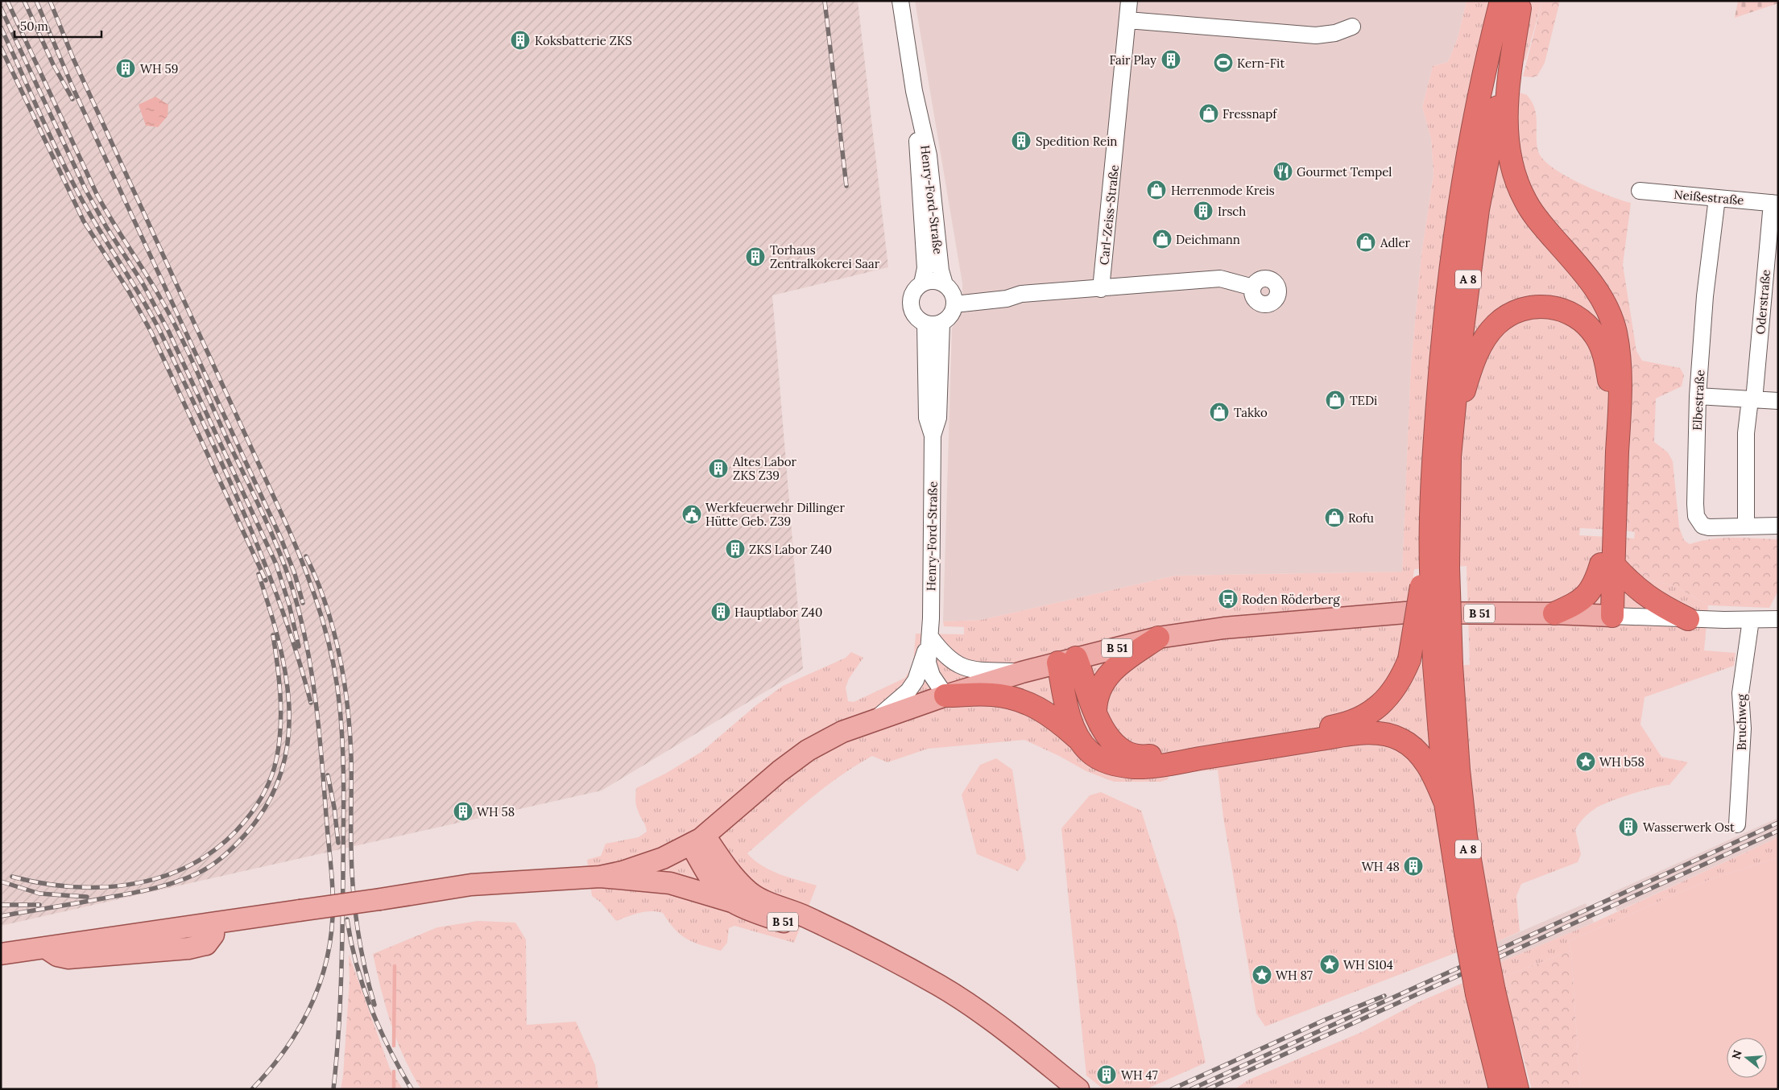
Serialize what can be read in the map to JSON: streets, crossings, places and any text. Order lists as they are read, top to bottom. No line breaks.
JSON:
{"streets":{"highway":["A 8"],"main road":["B 51"],"street":["Neißestraße","Henry-Ford-Straße","Carl-Zeiss-Straße","Oderstraße","Elbestraße","Bruchweg"]},"crossings":[["Neißestraße","Oderstraße"],["Neißestraße","Elbestraße"],["Henry-Ford-Straße","B 51"],["Oderstraße","Elbestraße"]],"places":{"building":["Koksbatterie ZKS","Fair Play","WH 59","Spedition Rein","Irsch","Torhaus Zentralkokerei Saar","Altes Labor ZKS Z39","ZKS Labor Z40","Hauptlabor Z40","WH 58","Wasserwerk Ost","WH 48","WH 47"],"sports":["Kern-Fit"],"shop":["Fressnapf","Herrenmode Kreis","Deichmann","Adler","TEDi","Takko","Rofu"],"restaurant":["Gourmet Tempel"],"public building":["Werkfeuerwehr Dillinger Hütte Geb. Z39"],"bus stop":["Roden Röderberg"],"place":["WH b58","WH S104","WH 87"]},"scale_bar":"50 m","north":"left"}
